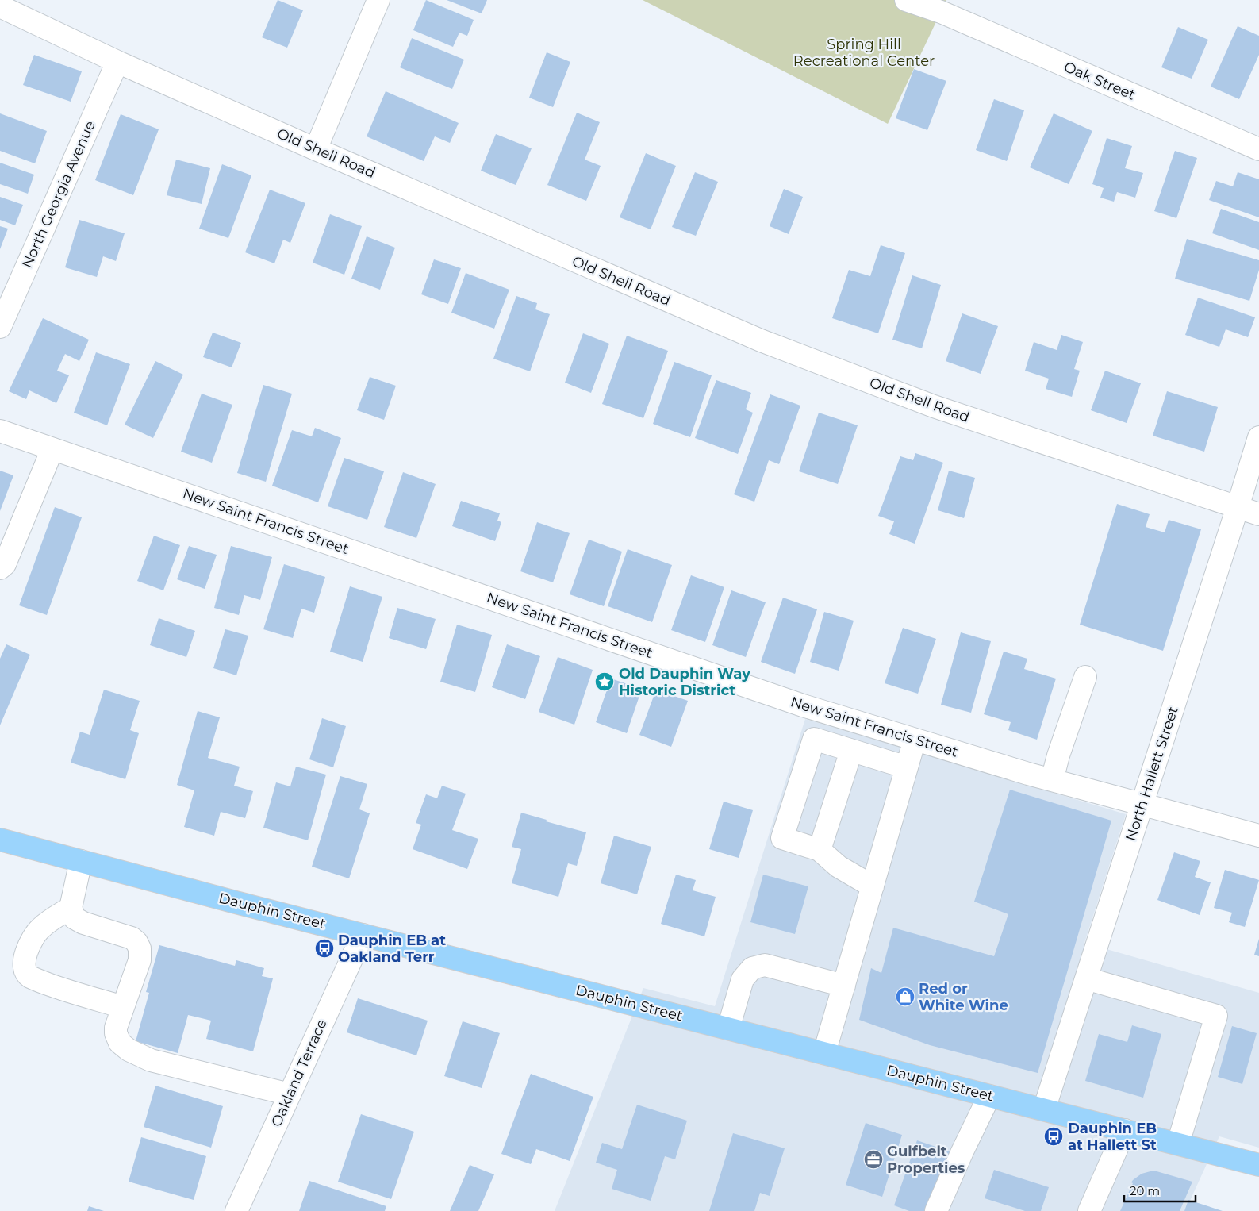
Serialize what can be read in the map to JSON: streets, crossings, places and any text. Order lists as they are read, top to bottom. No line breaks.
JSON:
{"streets":{"main road":["Dauphin Street"],"street":["Oak Street","Old Shell Road","North Georgia Avenue","New Saint Francis Street","North Hallett Street","Oakland Terrace"]},"crossings":[["Old Shell Road","North Georgia Avenue"],["Old Shell Road","North Hallett Street"],["New Saint Francis Street","North Hallett Street"],["North Hallett Street","Dauphin Street"],["Dauphin Street","Oakland Terrace"]],"parks":["Spring Hill Recreational Center"],"places":{"place":["Old Dauphin Way Historic District"],"bus stop":["Dauphin EB at Oakland Terr","Dauphin EB at Hallett St"],"shop":["Red or White Wine"],"office":["Gulfbelt Properties"]},"scale_bar":"20 m"}
